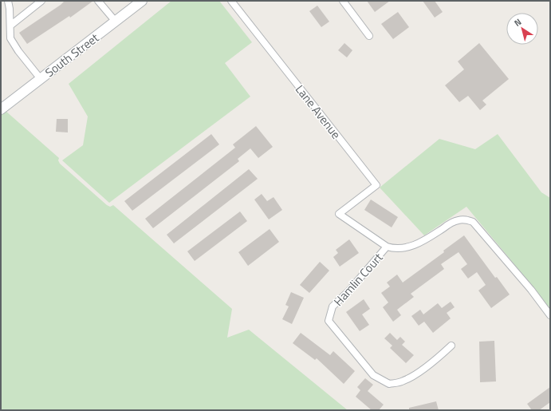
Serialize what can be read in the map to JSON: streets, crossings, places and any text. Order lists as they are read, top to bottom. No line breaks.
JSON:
{"streets":{"main road":["South Street"],"street":["Lane Avenue","Hamlin Court"]},"crossings":[["Lane Avenue","Hamlin Court"]],"north":"top left"}
